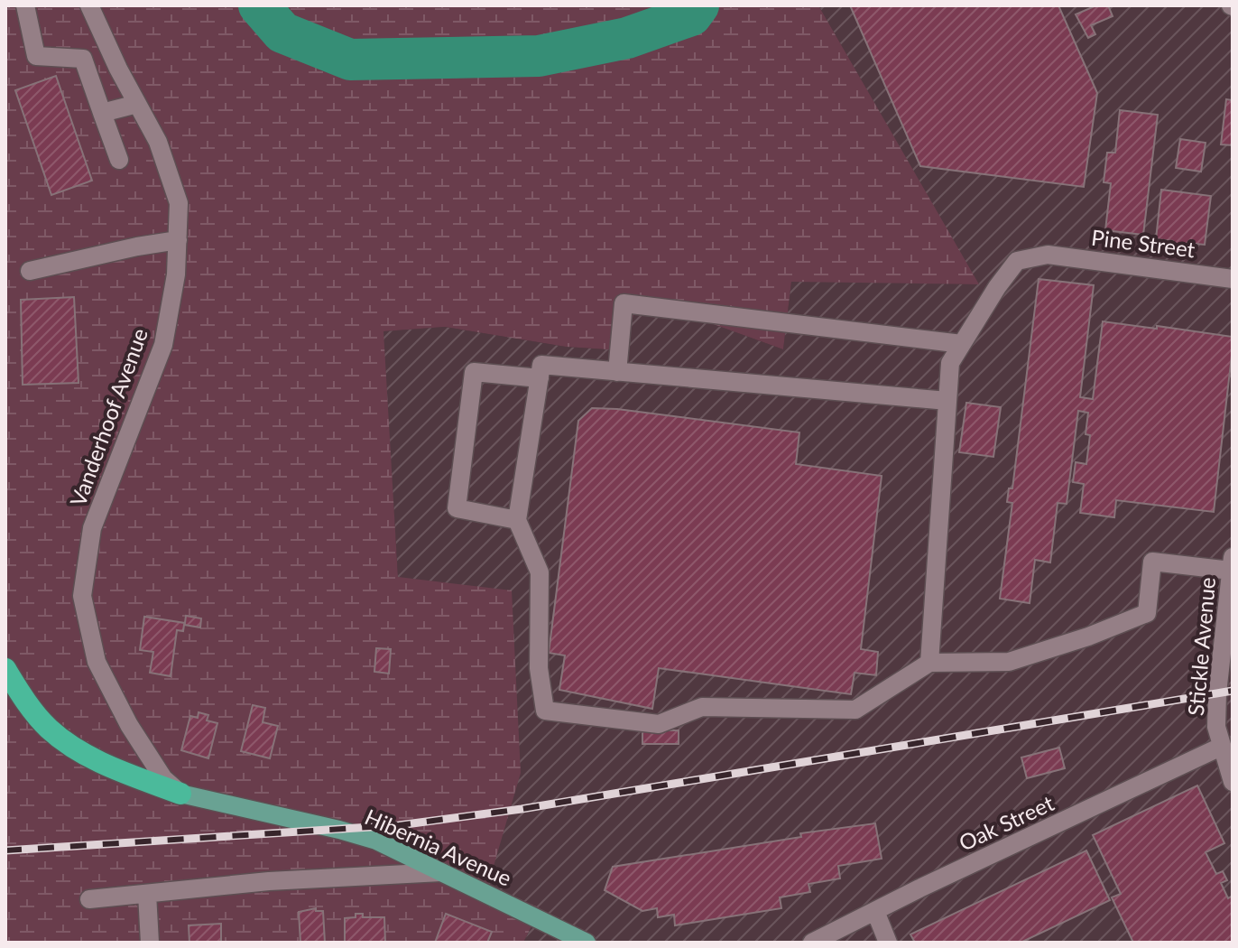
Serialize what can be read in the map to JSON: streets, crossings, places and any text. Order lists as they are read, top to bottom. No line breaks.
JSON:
{"streets":{"main road":["Hibernia Avenue"],"street":["Pine Street","Vanderhoof Avenue","Stickle Avenue","Oak Street"]},"crossings":[["Vanderhoof Avenue","Hibernia Avenue"],["Stickle Avenue","Oak Street"]]}
